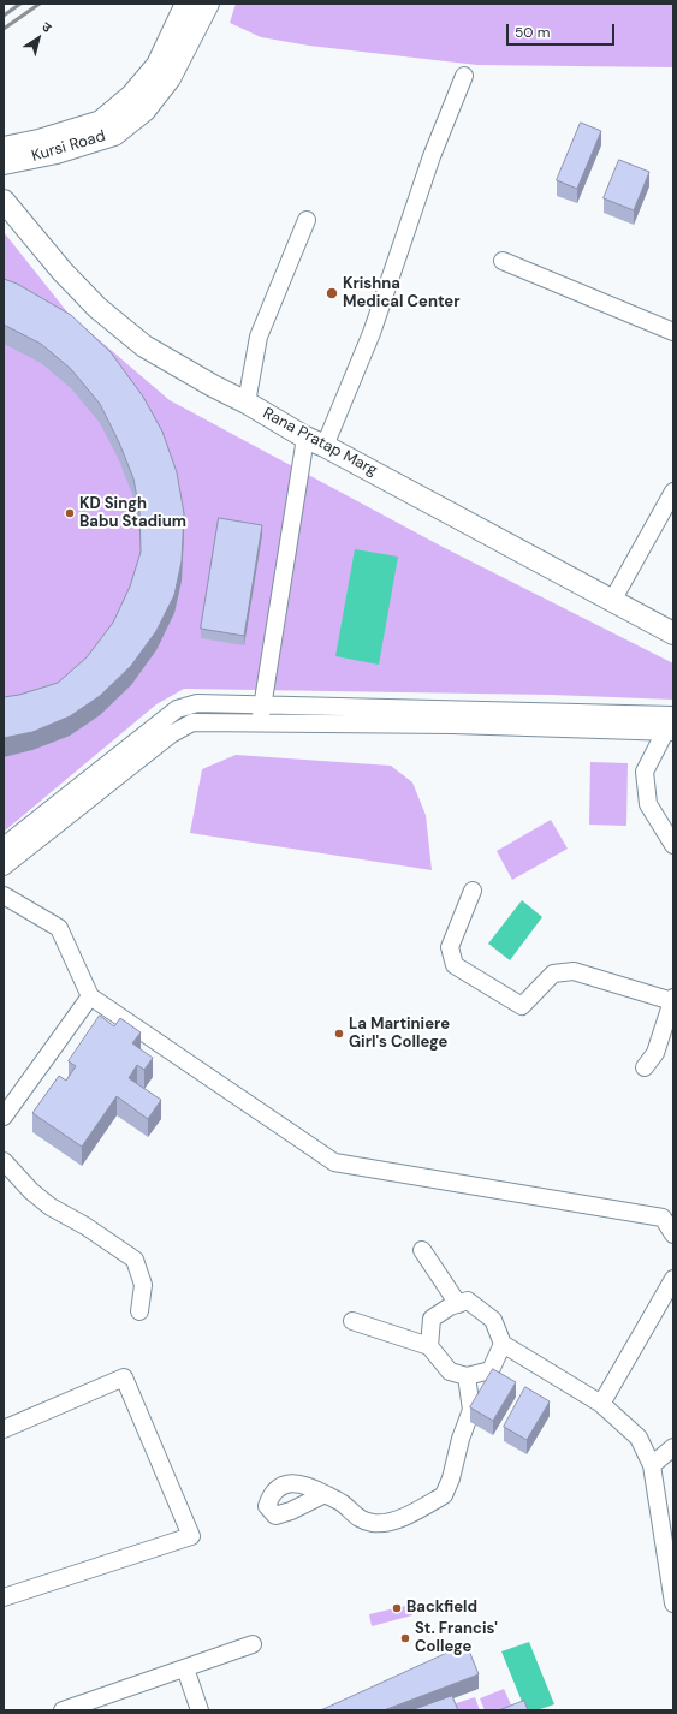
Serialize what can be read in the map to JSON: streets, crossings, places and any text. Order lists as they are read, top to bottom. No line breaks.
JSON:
{"streets":{"main road":["Kursi Road","Rana Pratap Marg"]},"places":["Krishna Medical Center","KD Singh Babu Stadium","La Martiniere Girl's College","Backfield","St. Francis' College"],"scale_bar":"50 m","north":"top right"}
